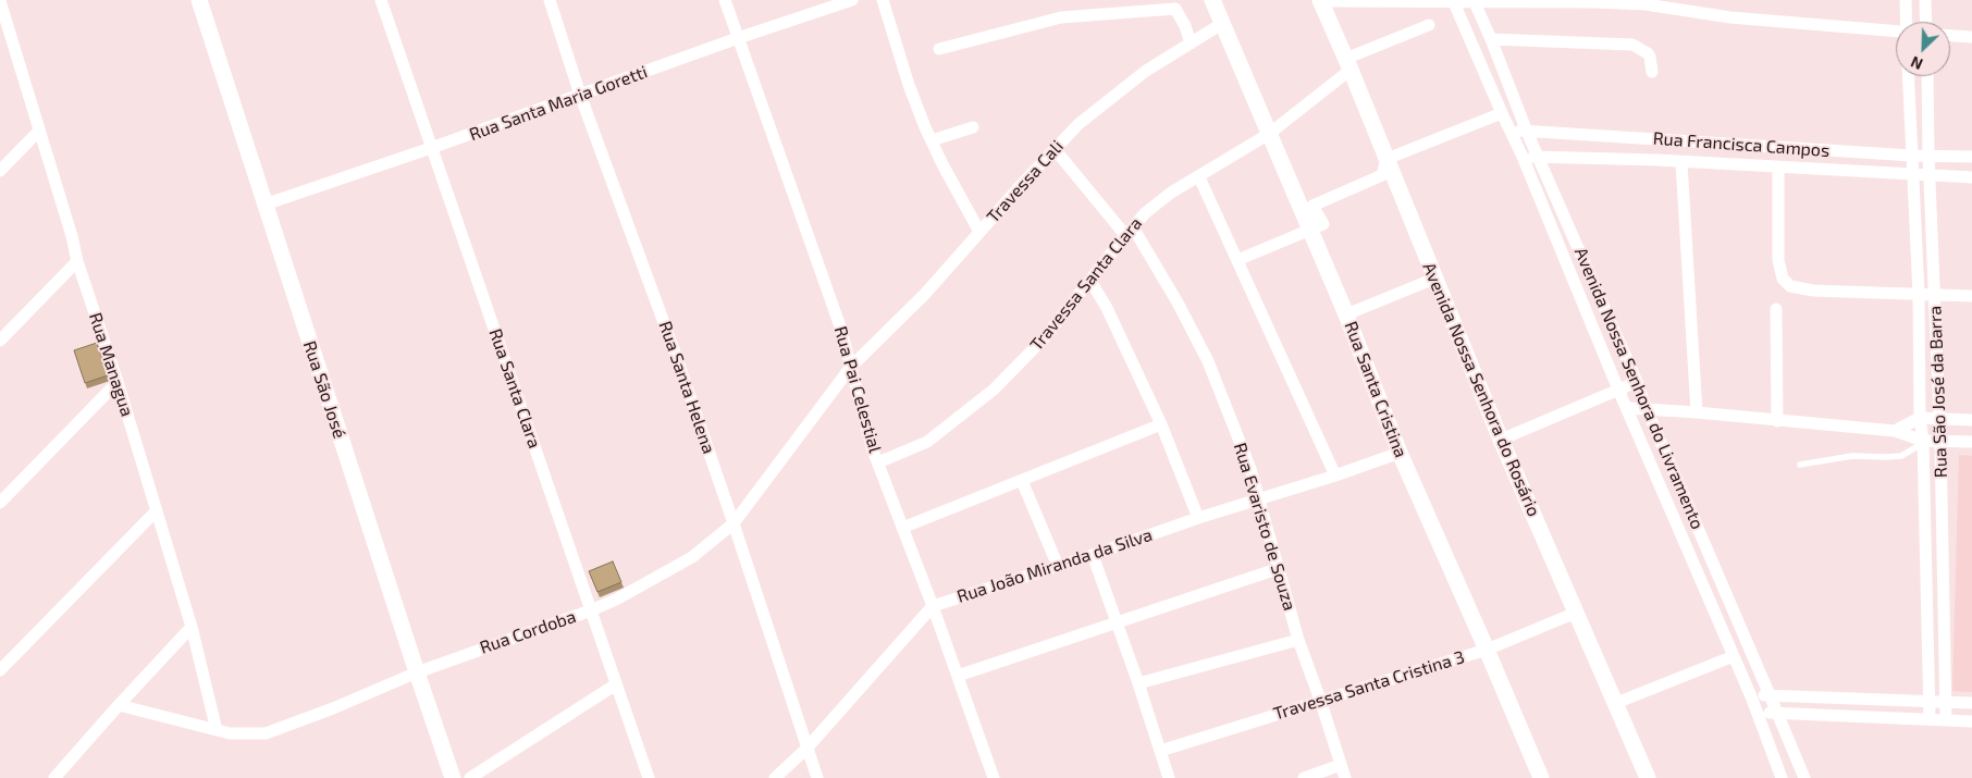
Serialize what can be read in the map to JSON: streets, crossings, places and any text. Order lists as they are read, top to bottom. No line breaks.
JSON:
{"streets":{"main road":["Rua São José","Rua Santa Cristina","Avenida Nossa Senhora do Rosário"],"street":["Rua Santa Maria Goretti","Rua Francisca Campos","Travessa Cali","Travessa Santa Clara","Rua Managua","Rua Santa Helena","Rua Santa Clara","Avenida Nossa Senhora do Livramento","Rua Pai Celestial","Rua São José da Barra","Rua Evaristo de Souza","Rua João Miranda da Silva","Rua Cordoba","Travessa Santa Cristina 3"]},"crossings":[["Rua Santa Maria Goretti","Rua Santa Helena"],["Rua Santa Maria Goretti","Rua Santa Clara"],["Rua Santa Maria Goretti","Rua São José"],["Rua Santa Maria Goretti","Rua Pai Celestial"],["Rua Francisca Campos","Avenida Nossa Senhora do Livramento"],["Rua Francisca Campos","Rua São José da Barra"],["Travessa Cali","Rua Pai Celestial"],["Travessa Cali","Rua Santa Cristina"],["Travessa Cali","Rua Evaristo de Souza"],["Travessa Cali","Rua Cordoba"],["Travessa Santa Clara","Rua Pai Celestial"],["Travessa Santa Clara","Rua Santa Cristina"],["Travessa Santa Clara","Avenida Nossa Senhora do Rosário"],["Travessa Santa Clara","Rua Evaristo de Souza"],["Rua Managua","Rua Cordoba"],["Rua Santa Helena","Rua João Miranda da Silva"],["Rua Santa Helena","Rua Cordoba"],["Rua Santa Clara","Rua Cordoba"],["Rua São José","Rua Cordoba"],["Rua Pai Celestial","Rua João Miranda da Silva"],["Rua Pai Celestial","Rua Cordoba"],["Rua Santa Cristina","Rua João Miranda da Silva"],["Rua Santa Cristina","Travessa Santa Cristina 3"],["Avenida Nossa Senhora do Rosário","Travessa Santa Cristina 3"],["Rua Evaristo de Souza","Rua João Miranda da Silva"],["Rua Evaristo de Souza","Travessa Santa Cristina 3"]],"north":"bottom left"}
